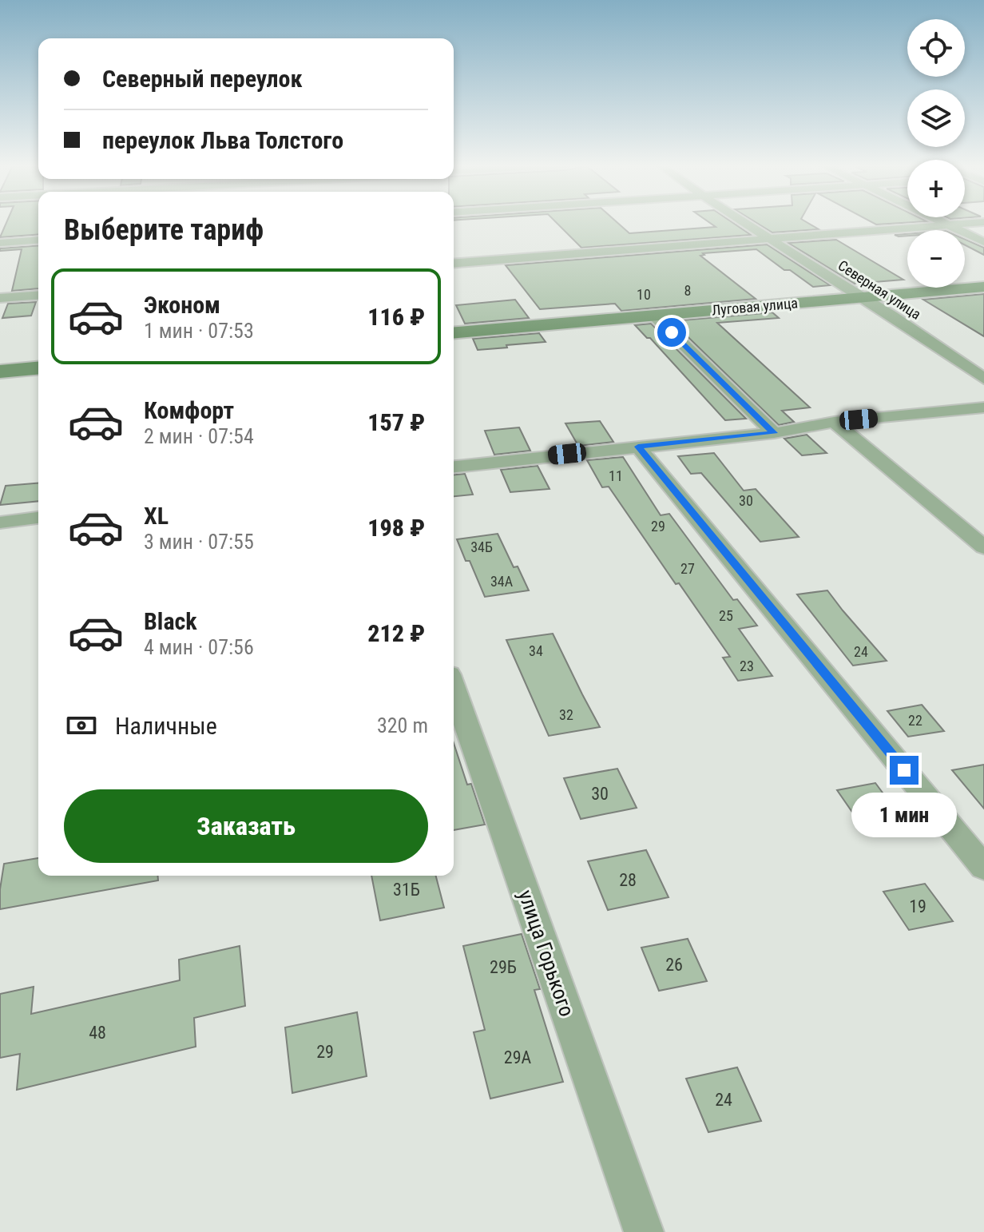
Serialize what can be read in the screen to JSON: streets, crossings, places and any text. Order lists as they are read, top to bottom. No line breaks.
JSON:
{"streets":{"main road":["Луговая улица"],"street":["Северная улица","улица Горького"]},"crossings":[["Северная улица","Луговая улица"]],"house_numbers":["8","10","11","30","29","34Б","27","34А","25","34","24","23","32","22","30","28","31Б","19","26","29Б","48","29","29А","24"],"page":{"map_buttons":["+","−"],"banner":["Северный переулок","переулок Льва Толстого"],"heading":"Выберите тариф","list":[{"name":"Эконом","note":"1 мин · 07:53","value":"116 ₽"},{"name":"Комфорт","note":"2 мин · 07:54","value":"157 ₽"},{"name":"XL","note":"3 мин · 07:55","value":"198 ₽"},{"name":"Black","note":"4 мин · 07:56","value":"212 ₽"}],"pay":["Наличные","320 m"],"buttons":"Заказать","bubble":"1 мин"}}
